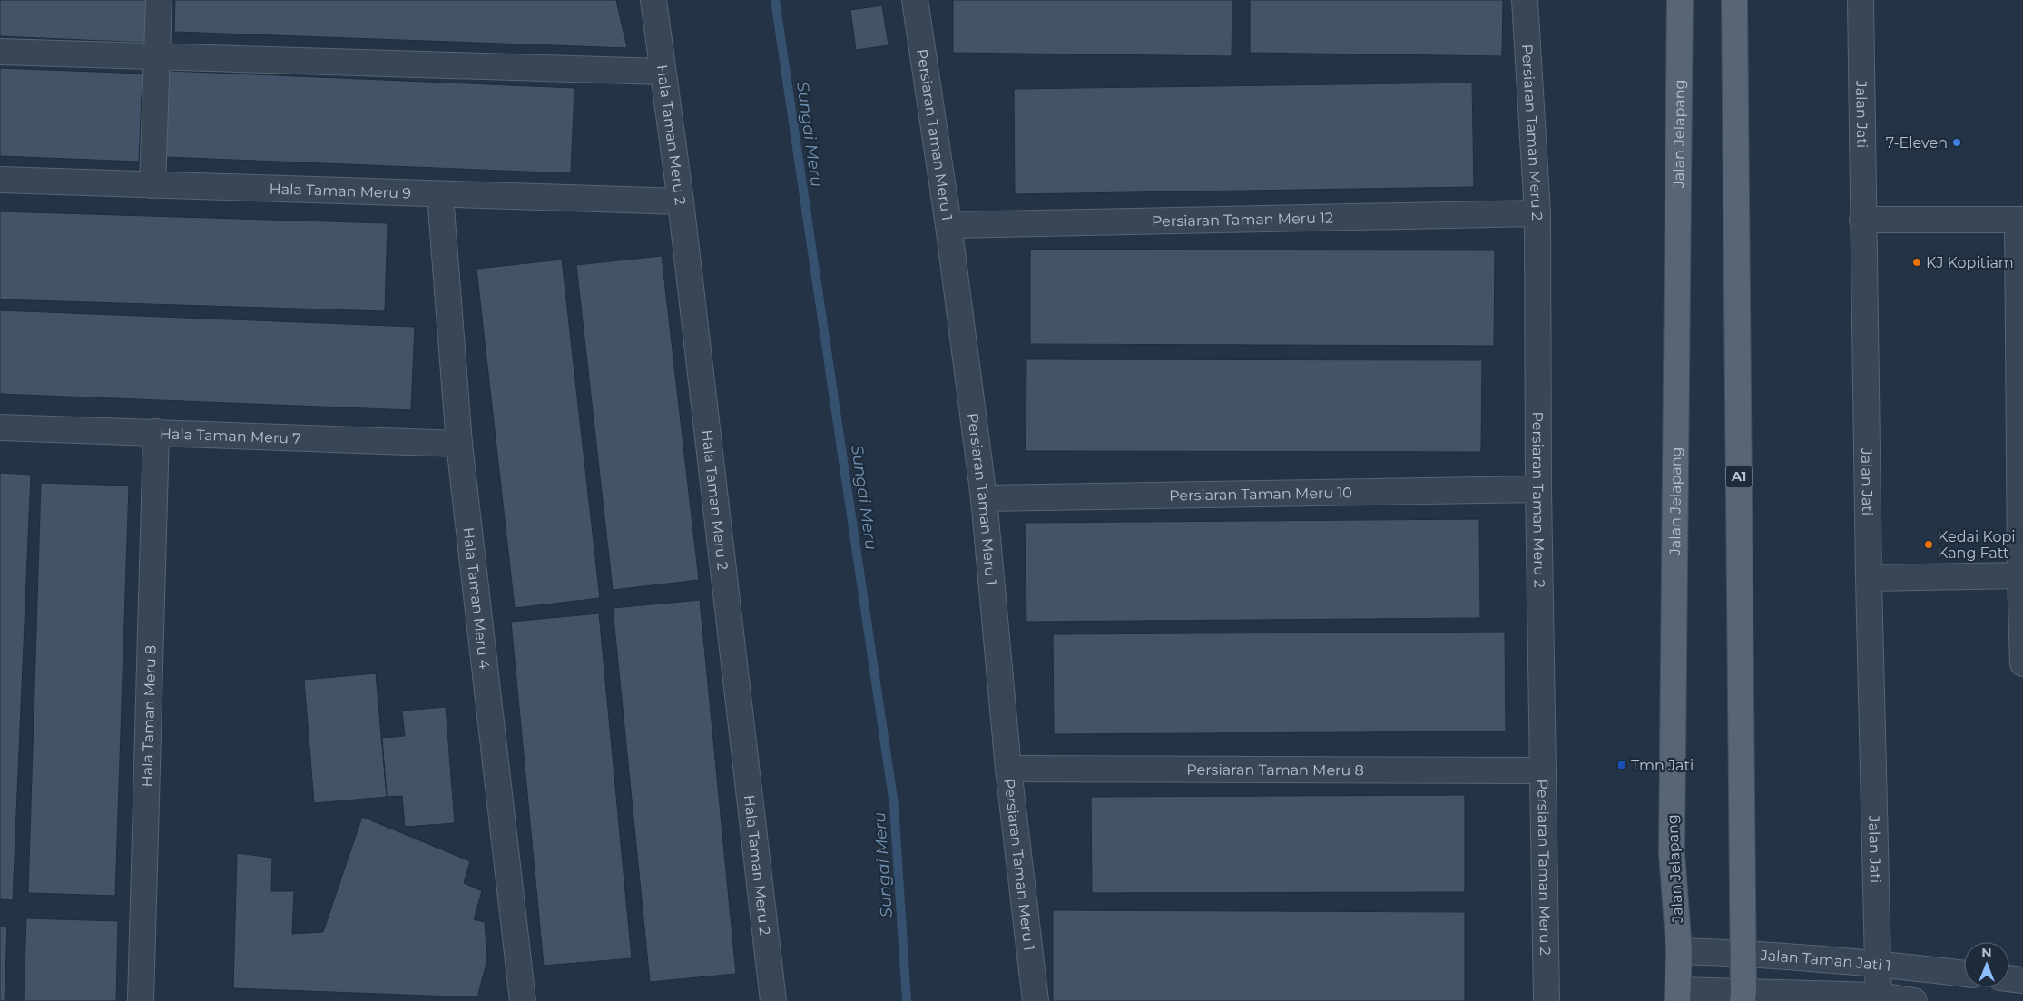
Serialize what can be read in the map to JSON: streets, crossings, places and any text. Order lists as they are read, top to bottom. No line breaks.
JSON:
{"streets":{"main road":["Jalan Jelapang","A1"],"street":["Jalan Jati","Persiaran Taman Meru 2","Hala Taman Meru 2","Persiaran Taman Meru 1","Hala Taman Meru 9","Persiaran Taman Meru 12","Hala Taman Meru 7","Persiaran Taman Meru 10","Hala Taman Meru 4","Hala Taman Meru 8","Persiaran Taman Meru 8","Jalan Taman Jati 1"]},"crossings":[["Jalan Jati","Jalan Taman Jati 1"],["Persiaran Taman Meru 2","Persiaran Taman Meru 12"],["Persiaran Taman Meru 2","Persiaran Taman Meru 10"],["Persiaran Taman Meru 2","Persiaran Taman Meru 8"],["Jalan Jelapang","Jalan Taman Jati 1"],["Hala Taman Meru 2","Hala Taman Meru 9"],["Persiaran Taman Meru 1","Persiaran Taman Meru 12"],["Persiaran Taman Meru 1","Persiaran Taman Meru 10"],["Persiaran Taman Meru 1","Persiaran Taman Meru 8"],["Hala Taman Meru 9","Hala Taman Meru 4"],["Hala Taman Meru 7","Hala Taman Meru 4"],["Hala Taman Meru 7","Hala Taman Meru 8"],["A1","Jalan Taman Jati 1"]],"water":["Sungai Meru"],"places":{"other":["7-Eleven","KJ Kopitiam","Kedai Kopi Kang Fatt"],"transit":["Tmn Jati"]},"north":"top"}
